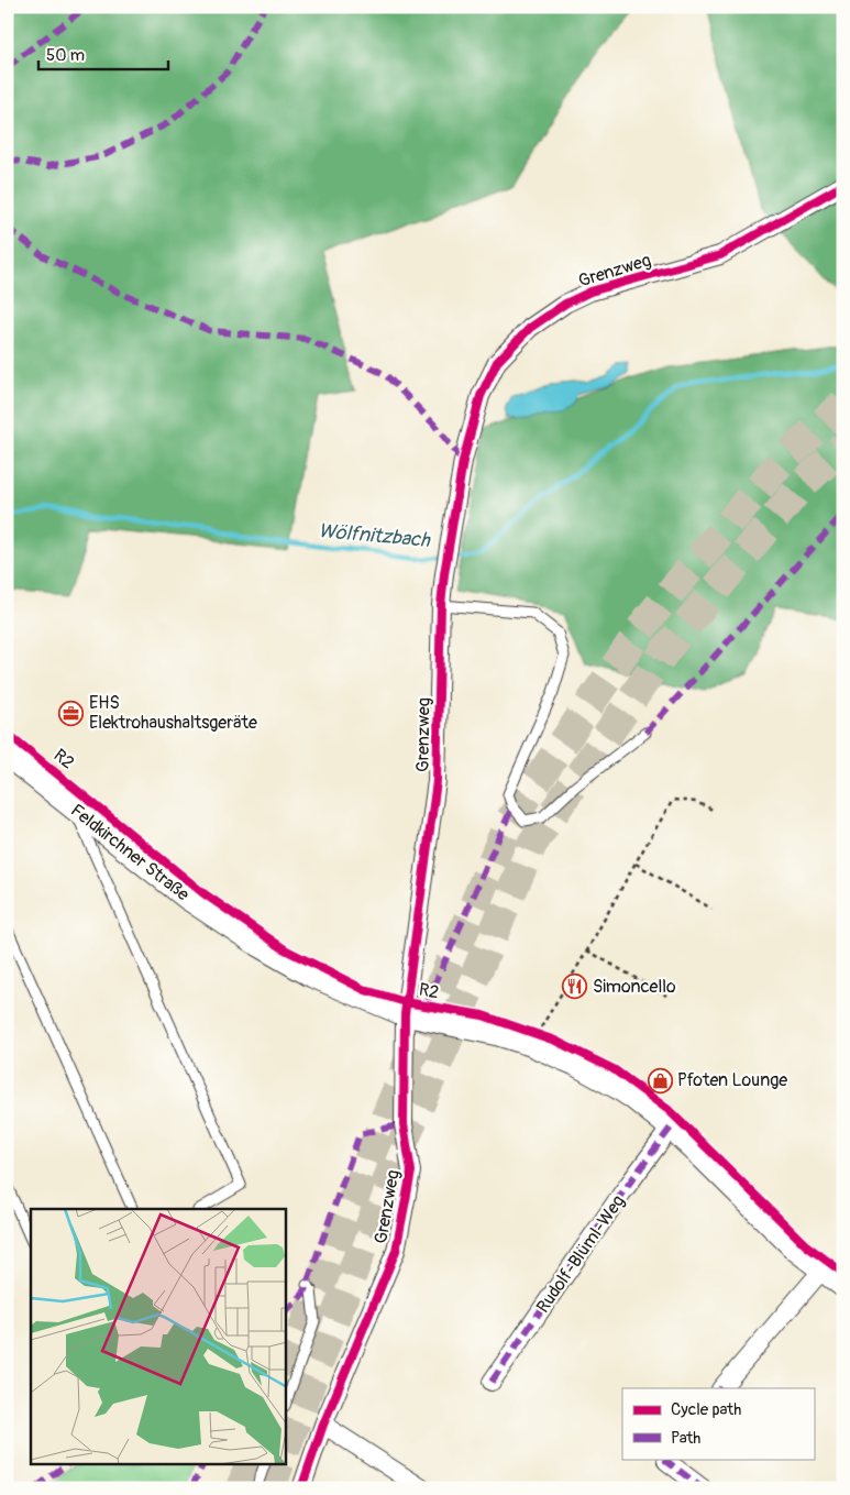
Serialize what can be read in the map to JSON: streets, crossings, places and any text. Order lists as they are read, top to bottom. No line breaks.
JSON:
{"streets":{"street":["Grenzweg","Feldkirchner Straße","Rudolf-Blüml-Weg"],"cycle path":["R2"]},"crossings":[["Grenzweg","Feldkirchner Straße"],["Feldkirchner Straße","Rudolf-Blüml-Weg"]],"water":["Wölfnitzbach"],"places":{"office":["EHS Elektrohaushaltsgeräte"],"restaurant":["Simoncello"],"shop":["Pfoten Lounge"]},"legend":["Cycle path","Path"],"scale_bar":"50 m"}
